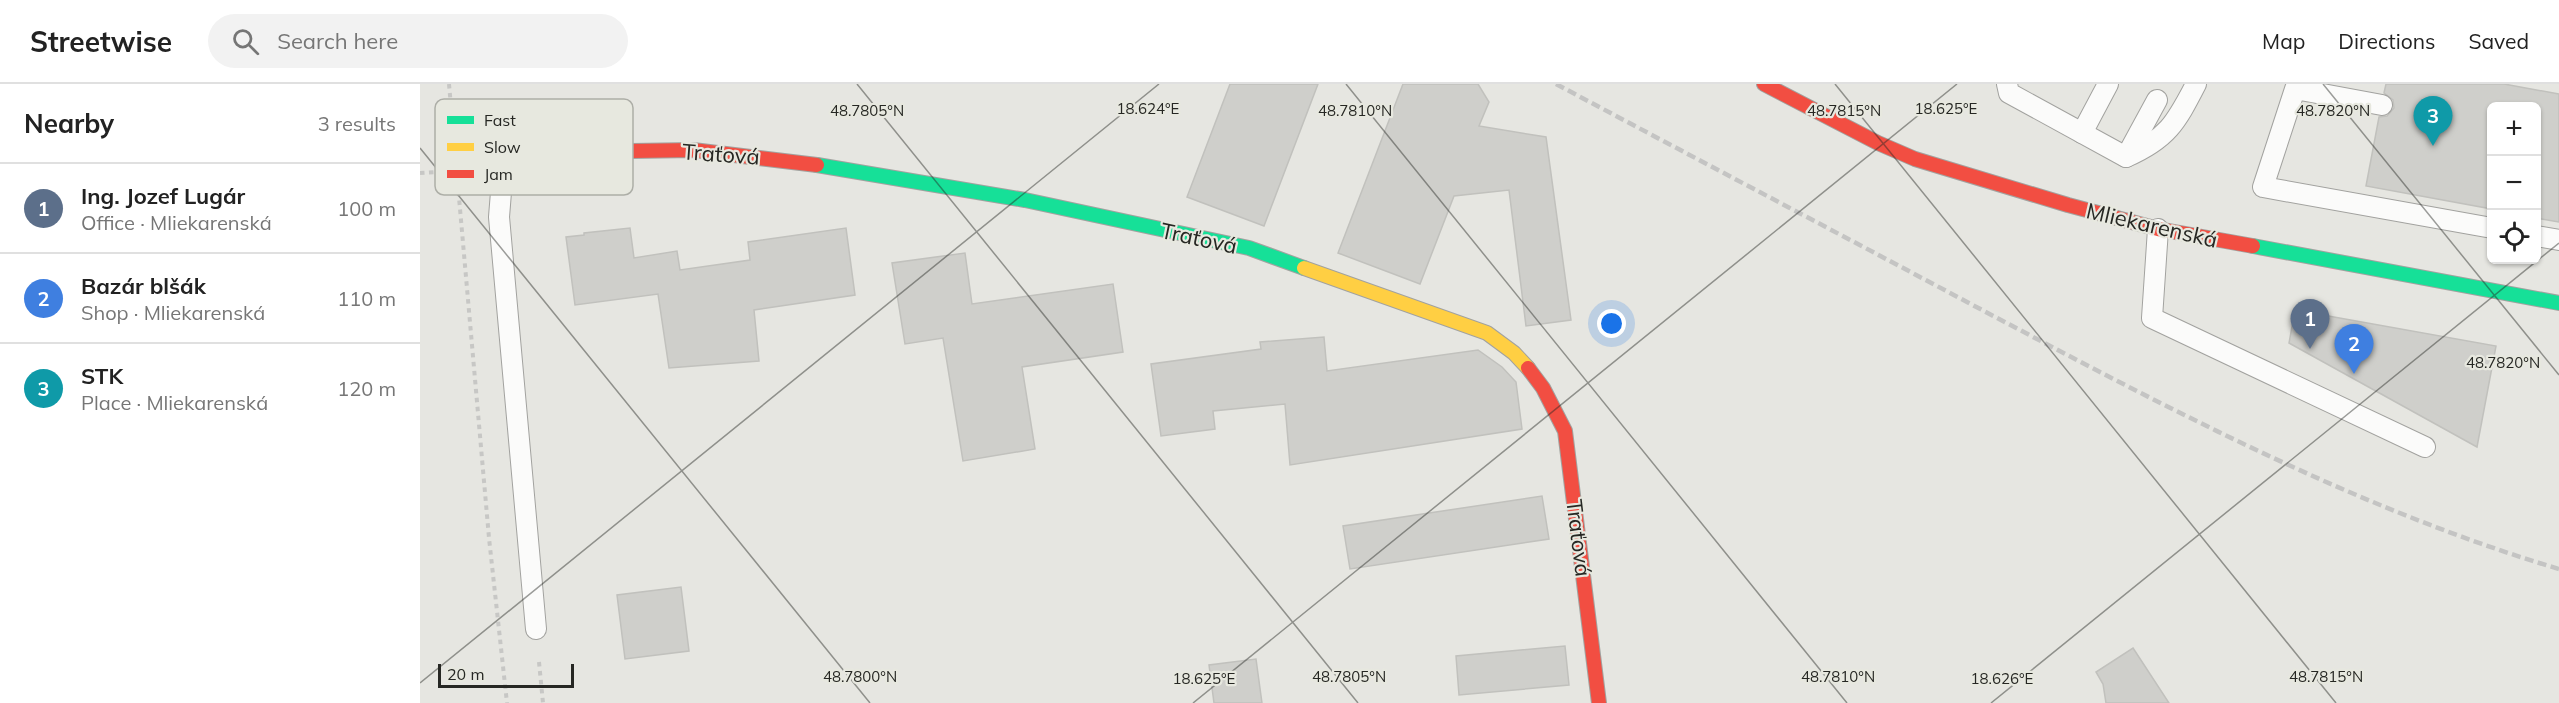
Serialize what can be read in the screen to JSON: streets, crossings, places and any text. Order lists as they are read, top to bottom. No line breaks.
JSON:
{"streets":{"street":["Traťová","Mliekarenská"]},"legend":["Fast","Slow","Jam"],"scale_bar":"20 m","page":{"header":"Streetwise","search":"Search here","nav":["Map","Directions","Saved"],"heading":["Nearby","3 results"],"pins":["3","1","2"],"map_buttons":["+","−"],"list":[{"mark":"1","name":"Ing. Jozef Lugár","note":"Office · Mliekarenská","value":"100 m"},{"mark":"2","name":"Bazár blšák","note":"Shop · Mliekarenská","value":"110 m"},{"mark":"3","name":"STK","note":"Place · Mliekarenská","value":"120 m"}],"scale":"20 m"},"coordinates":["18.624°E","18.625°E","48.7805°N","48.7810°N","48.7815°N","48.7820°N","48.7800°N","18.626°E"]}
